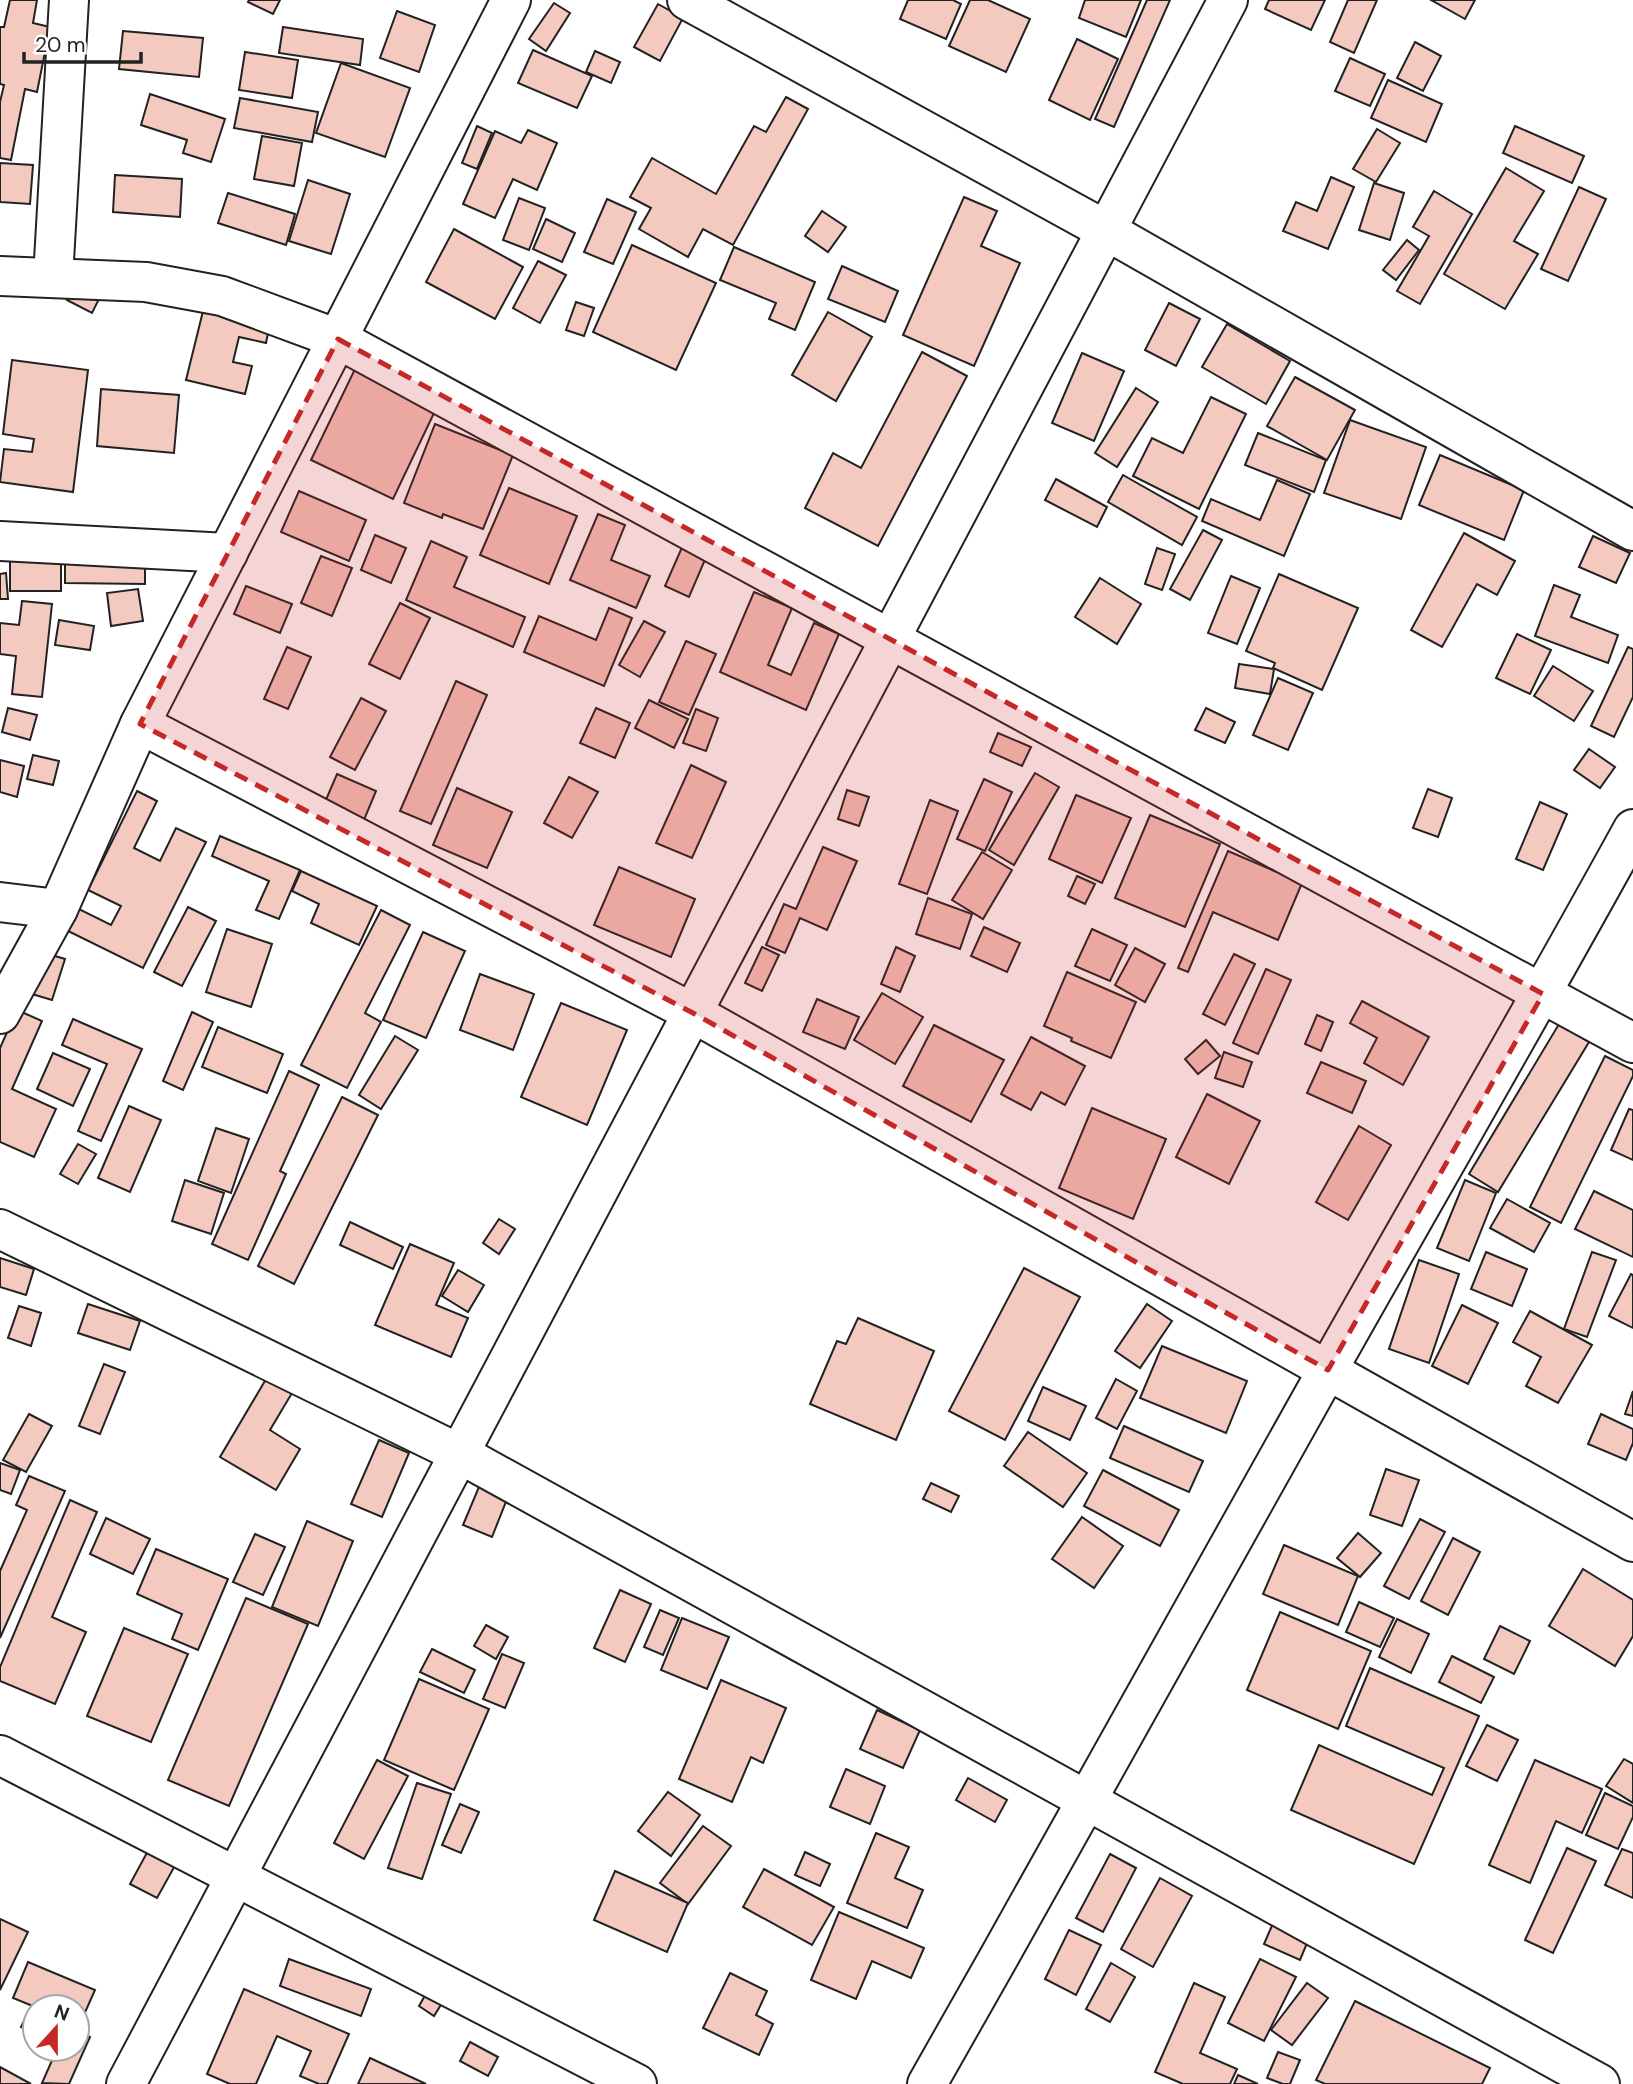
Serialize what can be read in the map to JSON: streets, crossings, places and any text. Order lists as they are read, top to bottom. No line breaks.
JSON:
{"scale_bar":"20 m","north":"top"}
